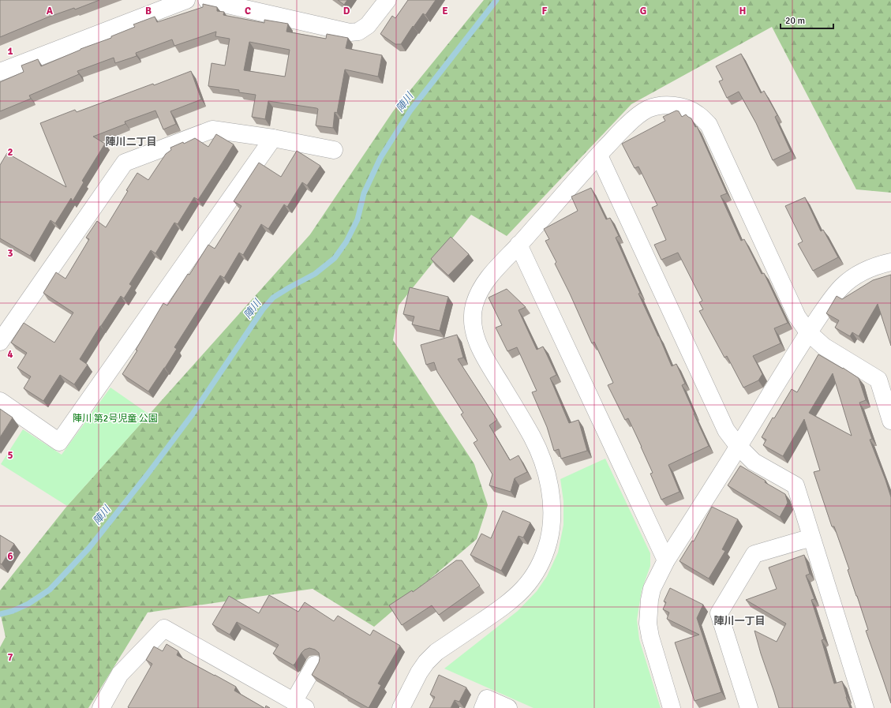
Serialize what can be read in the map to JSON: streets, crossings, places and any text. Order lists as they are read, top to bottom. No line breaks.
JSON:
{"districts":["陣川二丁目","陣川一丁目"],"water":["陣川"],"parks":["陣川 第2号児童 公園"],"scale_bar":"20 m","grid":{"columns":["A","B","C","D","E","F","G","H"],"rows":["1","2","3","4","5","6","7"]}}
